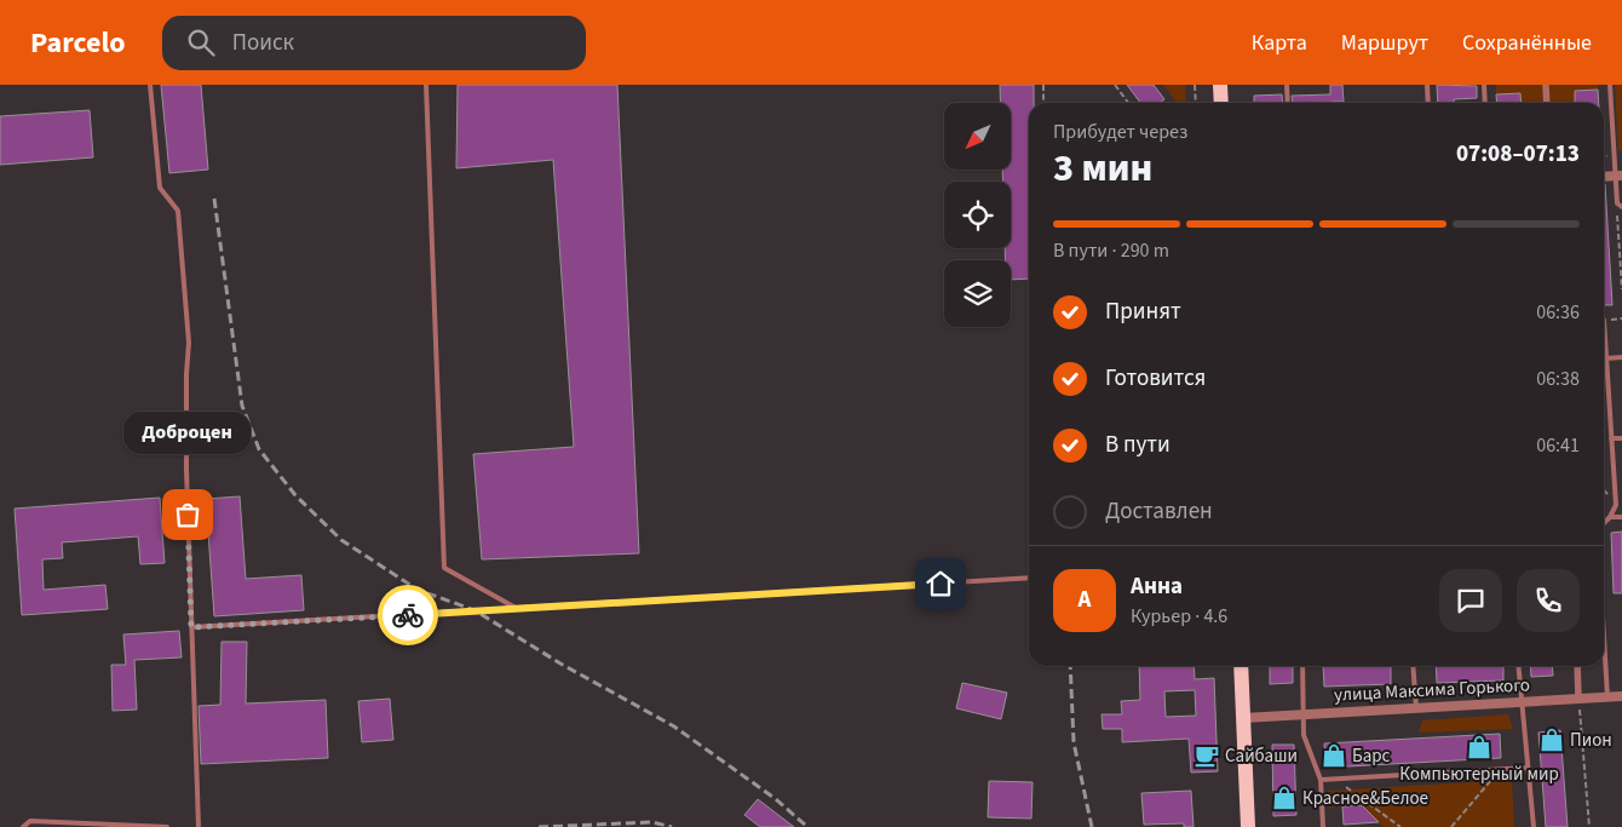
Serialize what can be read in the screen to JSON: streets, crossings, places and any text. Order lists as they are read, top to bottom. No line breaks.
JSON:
{"streets":{"street":["улица Максима Горького"]},"places":{"other":["Доброцен"],"shop":["Пион","Компьютерный мир","Барс","Красное&Белое"],"cafe":["Сайбаши"]},"north":"bottom left","page":{"header":"Parcelo","search":"Поиск","nav":["Карта","Маршрут","Сохранённые"],"heading":["3 мин","Прибудет через","07:08–07:13"],"panel":["Анна","Курьер · 4.6"],"bar":"В пути · 290 m","list":[["Принят","06:36"],["Готовится","06:38"],["В пути","06:41"],"Доставлен"],"bubble":"Доброцен","round":"А"}}
